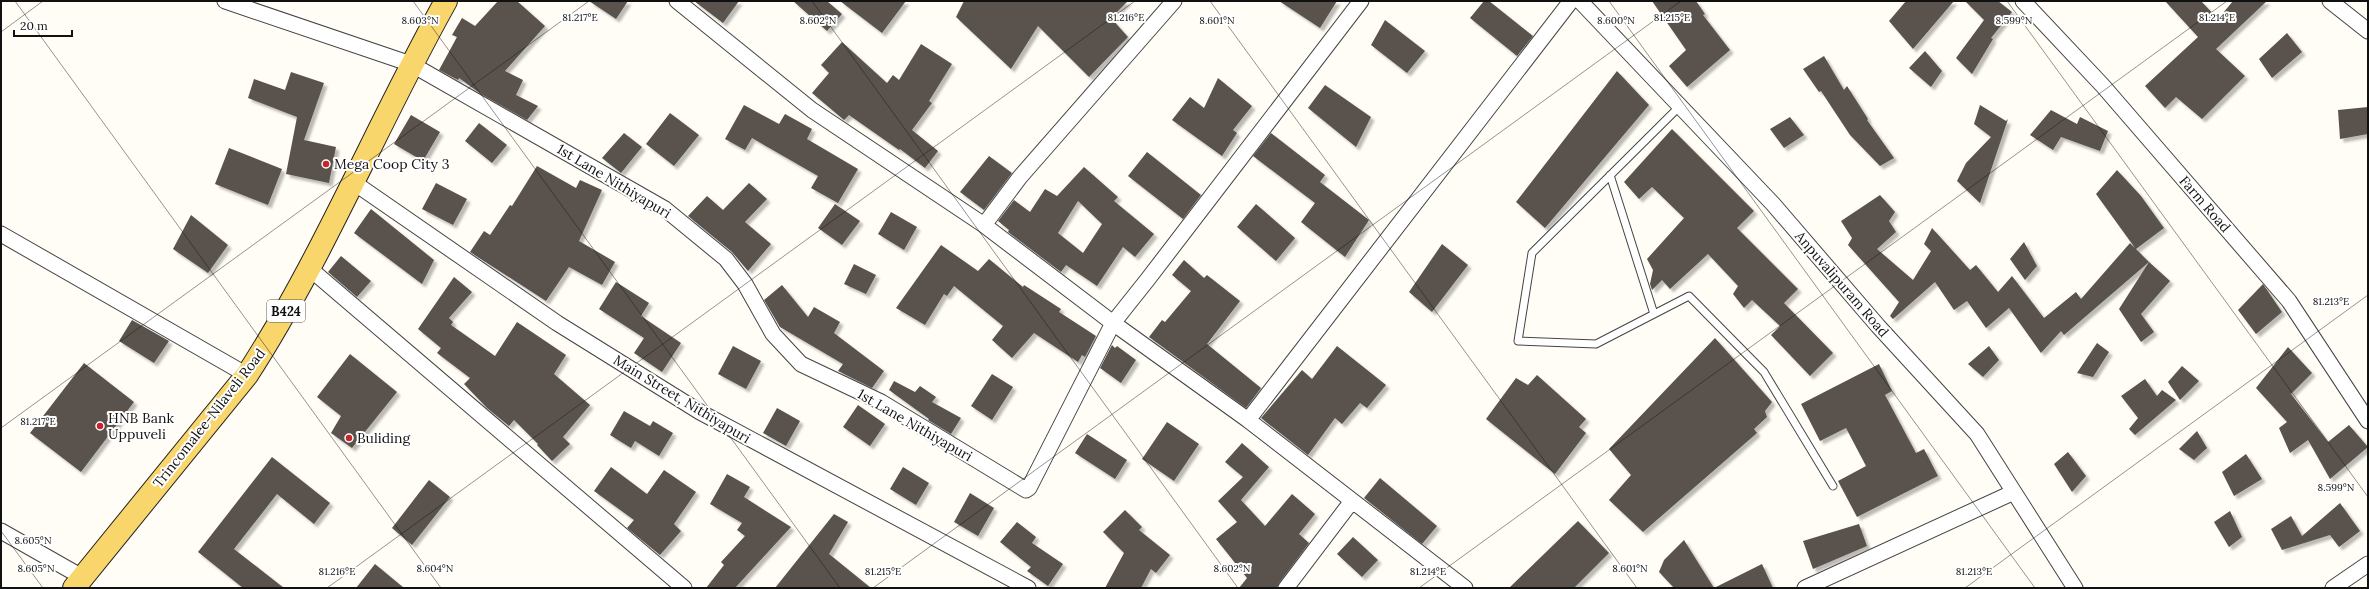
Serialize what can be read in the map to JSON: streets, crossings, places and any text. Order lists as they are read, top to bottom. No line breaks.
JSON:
{"streets":{"main road":["B424","Trincomalee-Nilaveli Road"],"street":["1st Lane Nithiyapuri","Farm Road","Anpuvalipuram Road","Main Street, Nithiyapuri"]},"crossings":[["1st Lane Nithiyapuri","Trincomalee-Nilaveli Road"],["Main Street, Nithiyapuri","Trincomalee-Nilaveli Road"]],"places":["Mega Coop City 3","HNB Bank Uppuveli","Buliding"],"scale_bar":"20 m","coordinates":["81.217°E","81.216°E","81.215°E","81.214°E","8.603°N","8.602°N","8.601°N","8.600°N","8.599°N","81.213°E","8.605°N","8.604°N"]}
